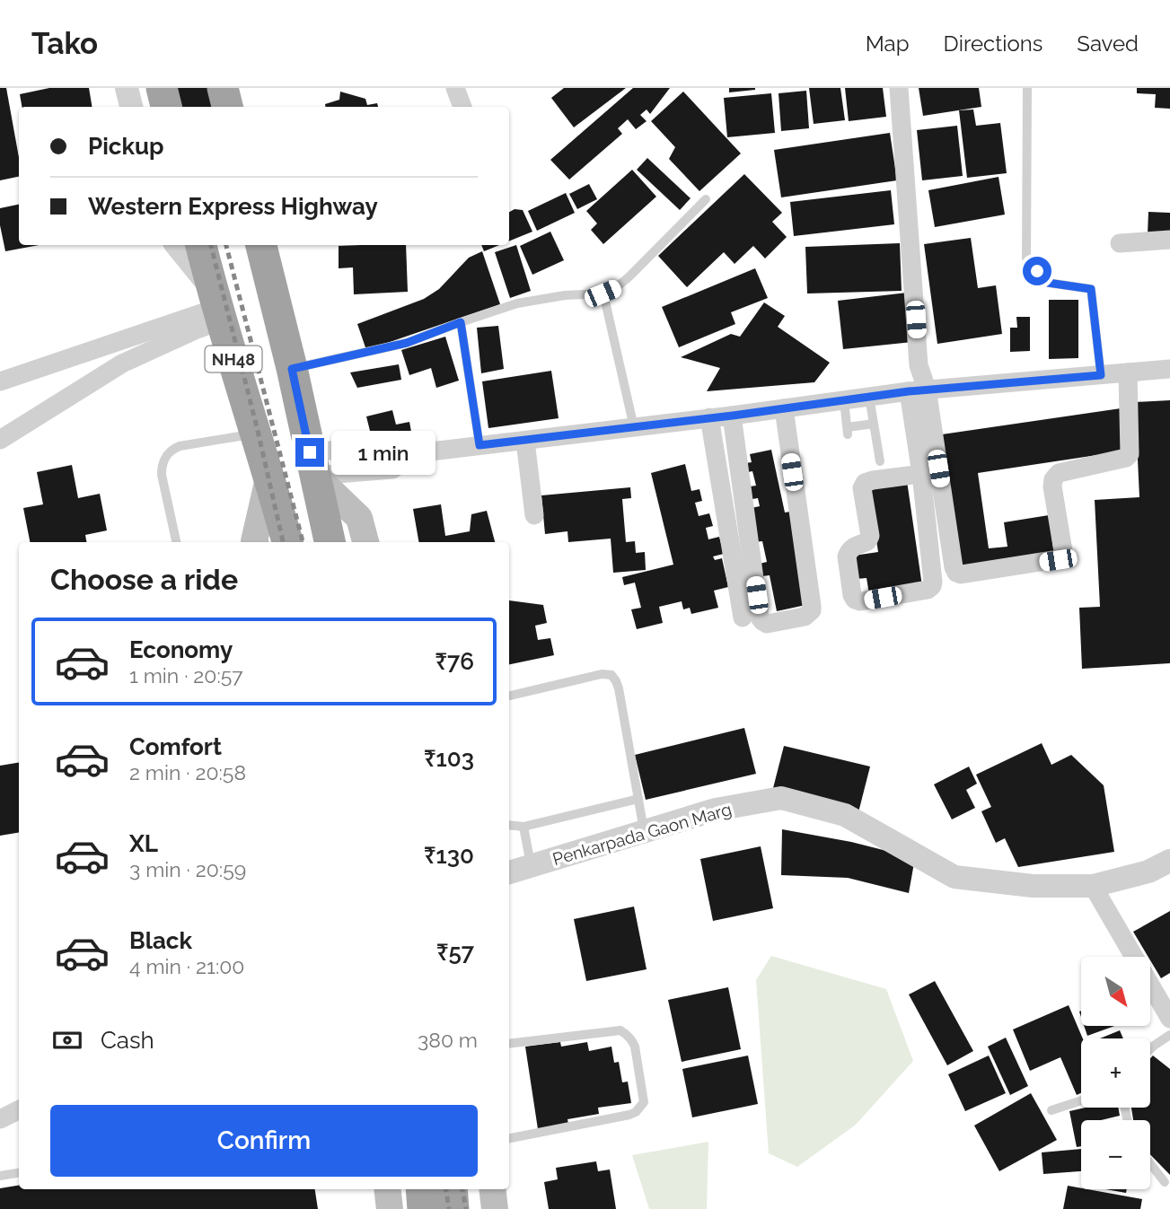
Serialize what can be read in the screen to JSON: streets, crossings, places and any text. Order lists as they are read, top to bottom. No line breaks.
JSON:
{"streets":{"highway":["NH48"],"street":["Penkarpada Gaon Marg"]},"north":"bottom right","page":{"header":"Tako","nav":["Map","Directions","Saved"],"banner":["Pickup","Western Express Highway"],"bubble":"1 min","heading":"Choose a ride","list":[{"name":"Economy","note":"1 min · 20:57","value":"₹76"},{"name":"Comfort","note":"2 min · 20:58","value":"₹103"},{"name":"XL","note":"3 min · 20:59","value":"₹130"},{"name":"Black","note":"4 min · 21:00","value":"₹57"}],"map_buttons":["+","−"],"pay":["Cash","380 m"],"buttons":"Confirm"}}
